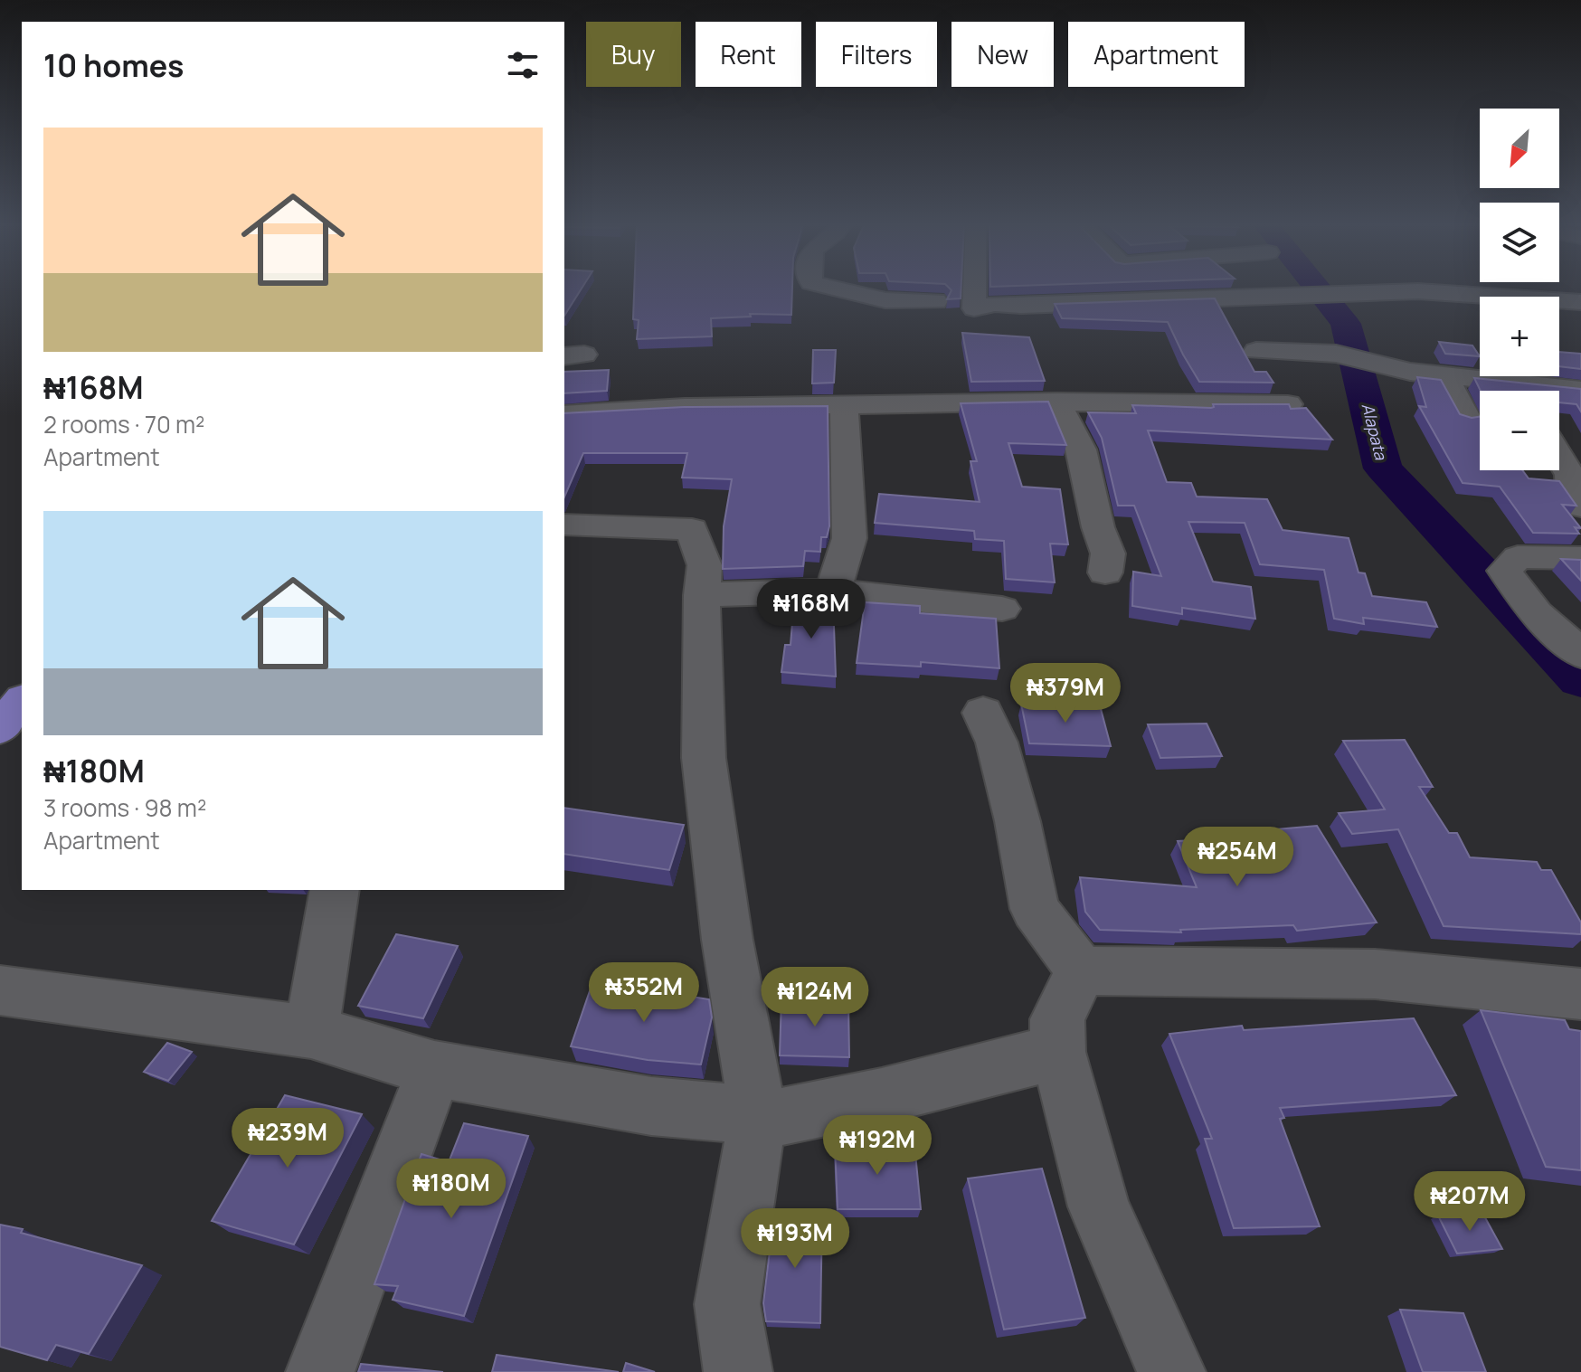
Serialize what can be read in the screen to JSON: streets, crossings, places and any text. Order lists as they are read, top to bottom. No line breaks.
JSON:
{"water":["Alapata"],"north":"bottom left","page":{"chip":["Buy","Rent","Filters","New","Apartment"],"heading":"10 homes","map_buttons":["+","−"],"list":[{"name":"₦168M","note":"2 rooms · 70 m² · Apartment"},{"name":"₦180M","note":"3 rooms · 98 m² · Apartment"}],"price":["₦168M","₦379M","₦254M","₦352M","₦124M","₦239M","₦192M","₦180M","₦207M","₦193M"]}}
